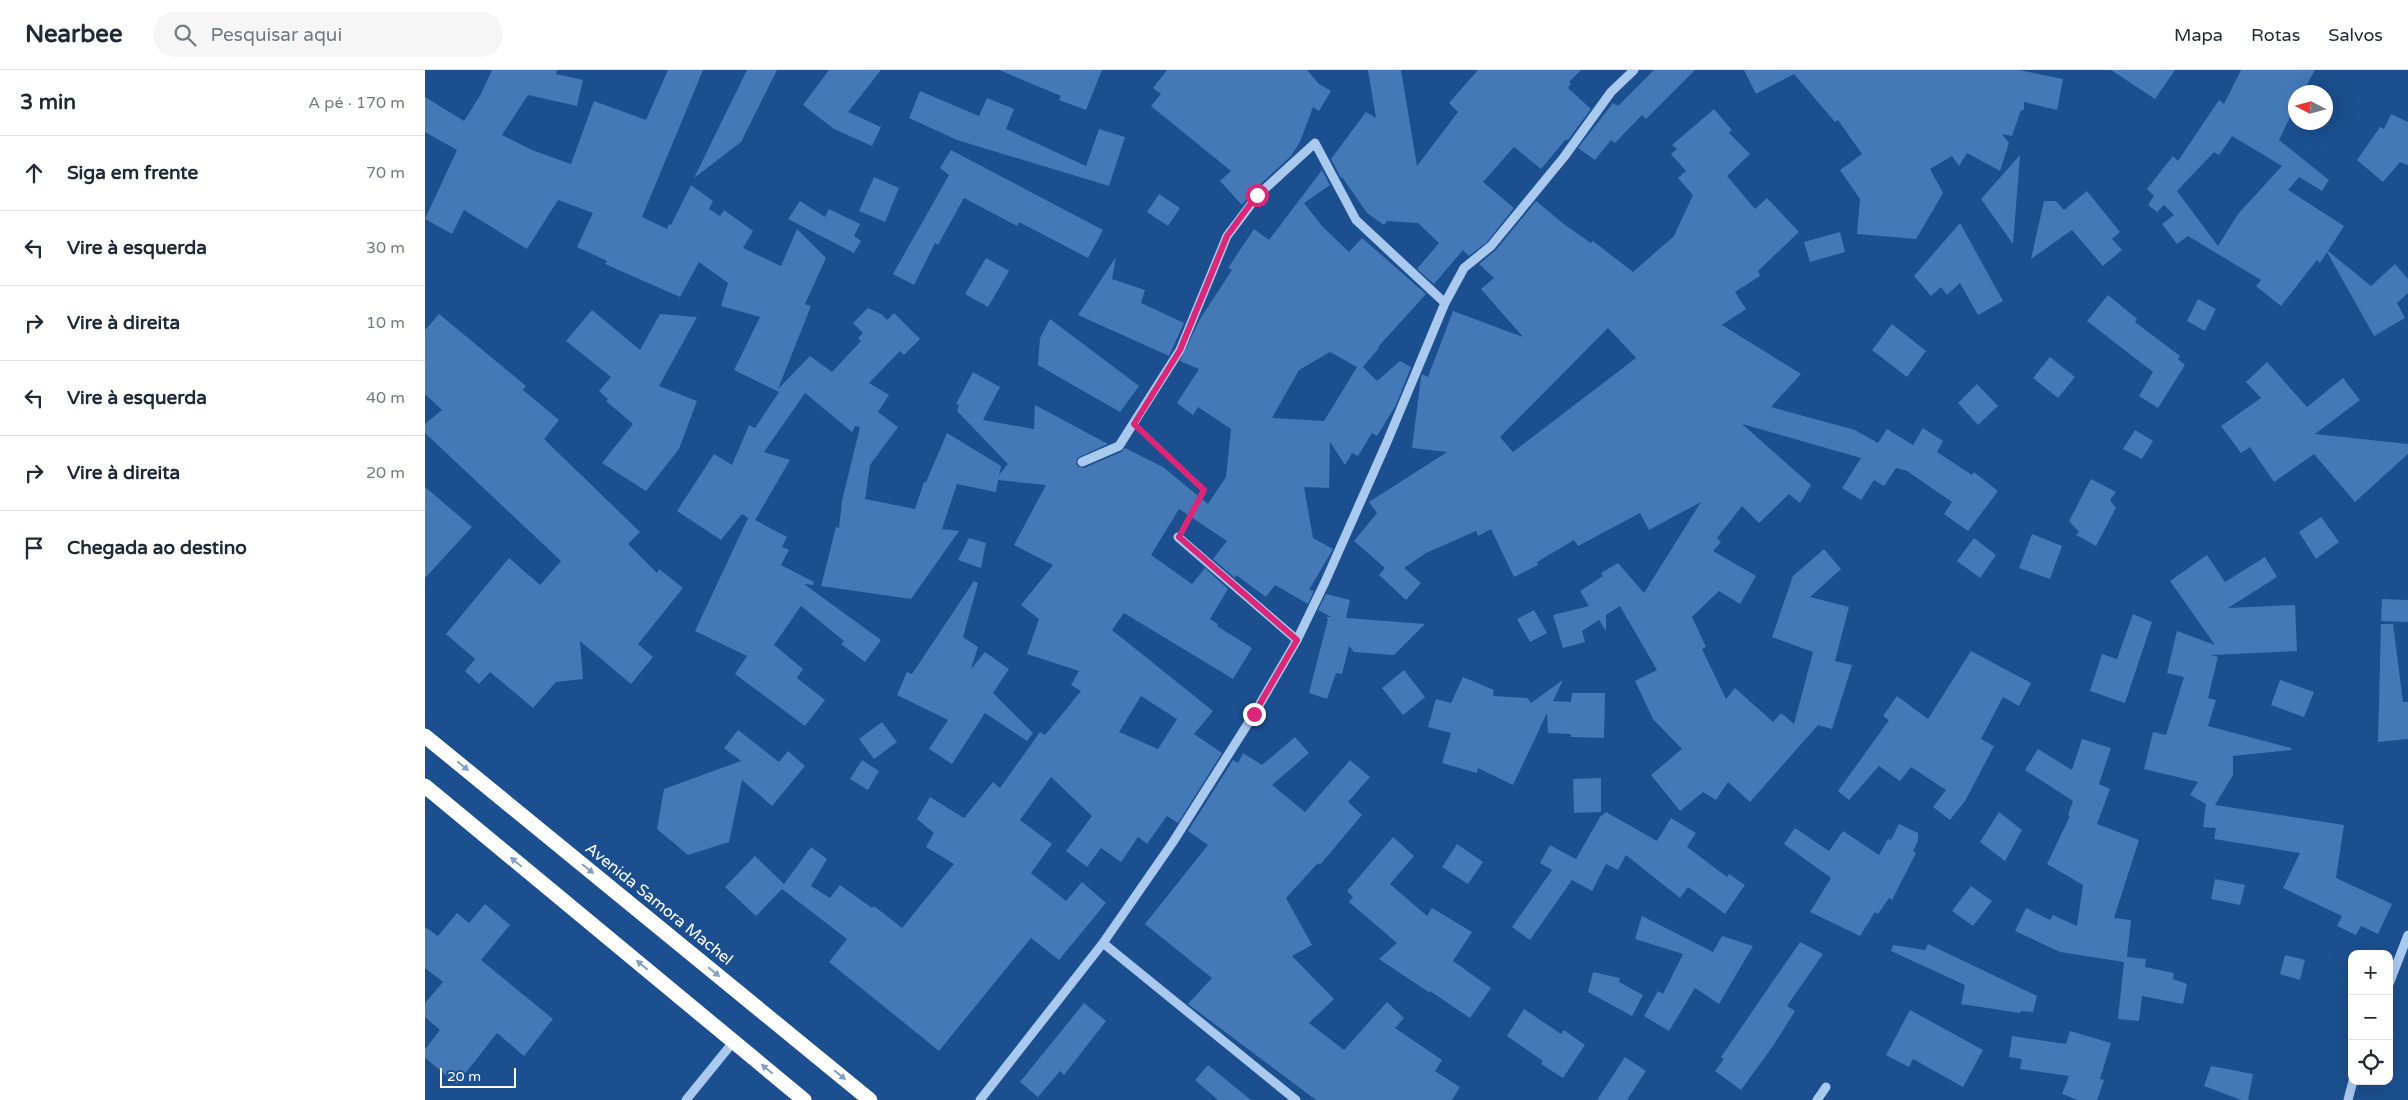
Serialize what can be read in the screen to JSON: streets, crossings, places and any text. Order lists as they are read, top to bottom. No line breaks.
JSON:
{"streets":{"highway":["Avenida Samora Machel"]},"scale_bar":"20 m","north":"left","page":{"header":"Nearbee","search":"Pesquisar aqui","nav":["Mapa","Rotas","Salvos"],"heading":["3 min","A pé · 170 m"],"list":[["Siga em frente","70 m"],["Vire à esquerda","30 m"],["Vire à direita","10 m"],["Vire à esquerda","40 m"],["Vire à direita","20 m"],"Chegada ao destino"],"map_buttons":["+","−"],"scale":"20 m"}}
